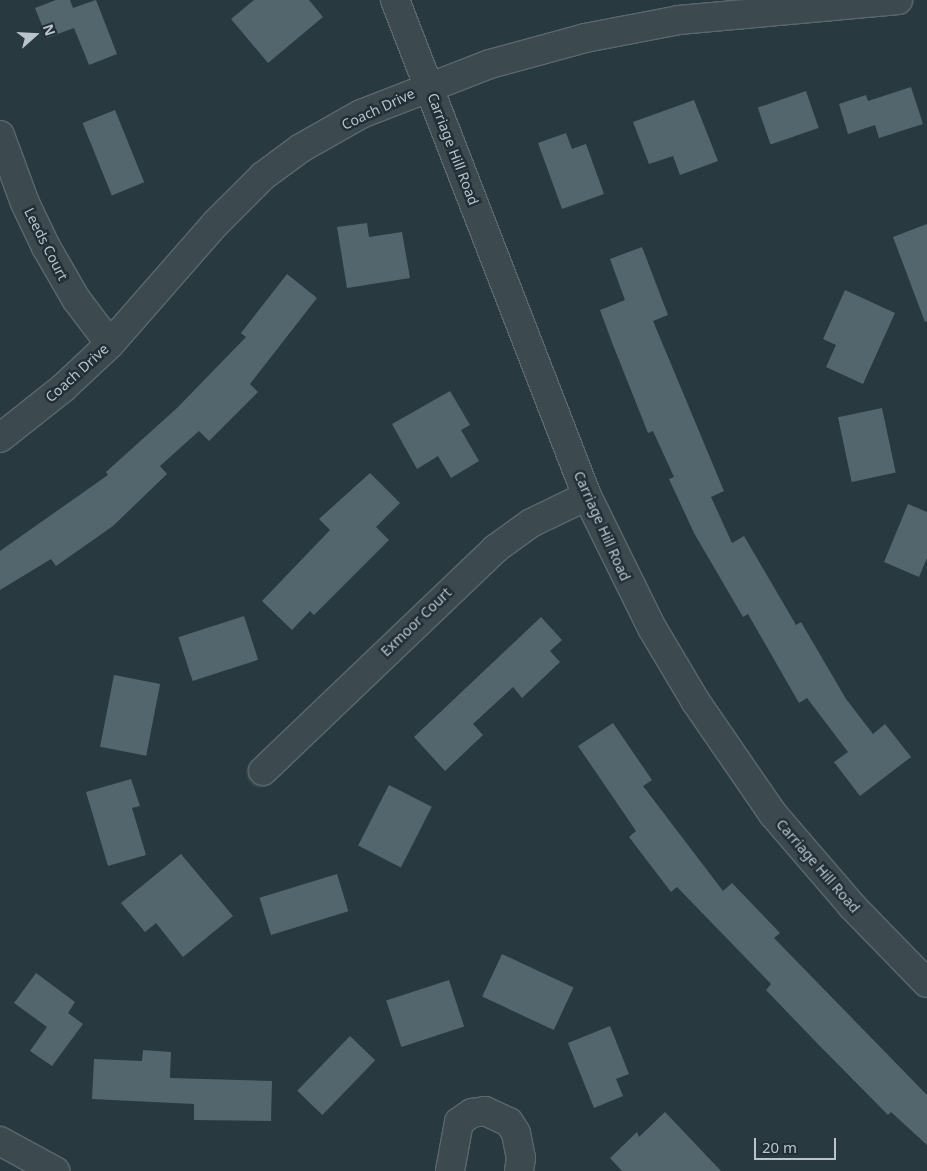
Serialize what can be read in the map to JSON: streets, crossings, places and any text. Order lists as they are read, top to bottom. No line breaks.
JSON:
{"streets":{"street":["Coach Drive","Carriage Hill Road","Leeds Court","Exmoor Court"]},"crossings":[["Coach Drive","Carriage Hill Road"],["Coach Drive","Leeds Court"],["Carriage Hill Road","Exmoor Court"]],"scale_bar":"20 m","north":"right"}
